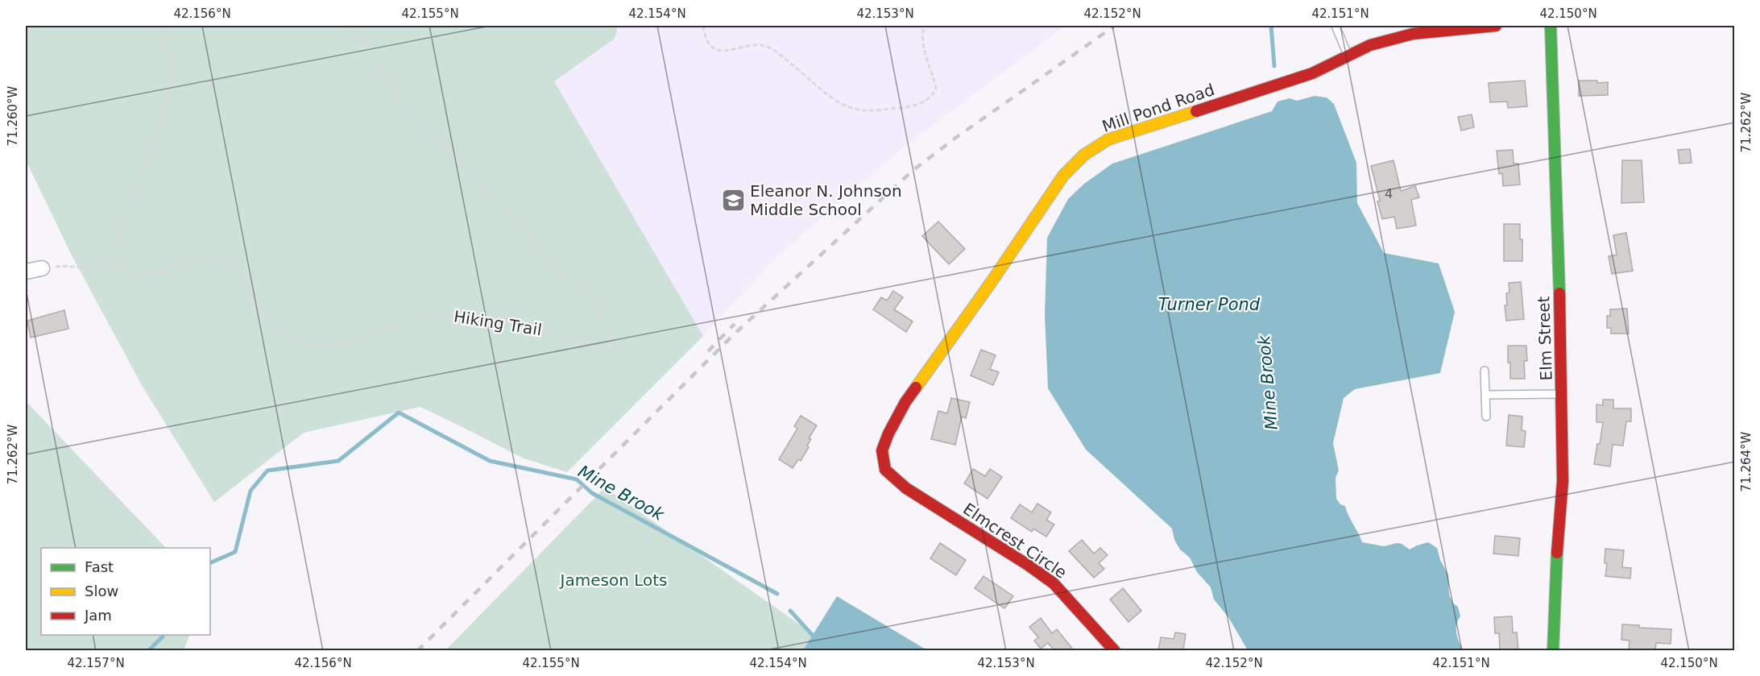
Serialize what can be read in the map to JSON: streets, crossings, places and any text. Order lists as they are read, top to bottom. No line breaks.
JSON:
{"streets":{"street":["Mill Pond Road","Elm Street","Elmcrest Circle"],"path":["Hiking Trail"]},"crossings":[["Mill Pond Road","Elmcrest Circle"]],"water":["Turner Pond","Mine Brook"],"parks":["Jameson Lots"],"places":{"school or university":["Eleanor N. Johnson Middle School"]},"house_numbers":["4"],"legend":["Fast","Slow","Jam"],"coordinates":["42.156°N","42.155°N","42.154°N","42.153°N","42.152°N","42.151°N","42.150°N","71.260°W","71.262°W","71.264°W","42.157°N"]}
